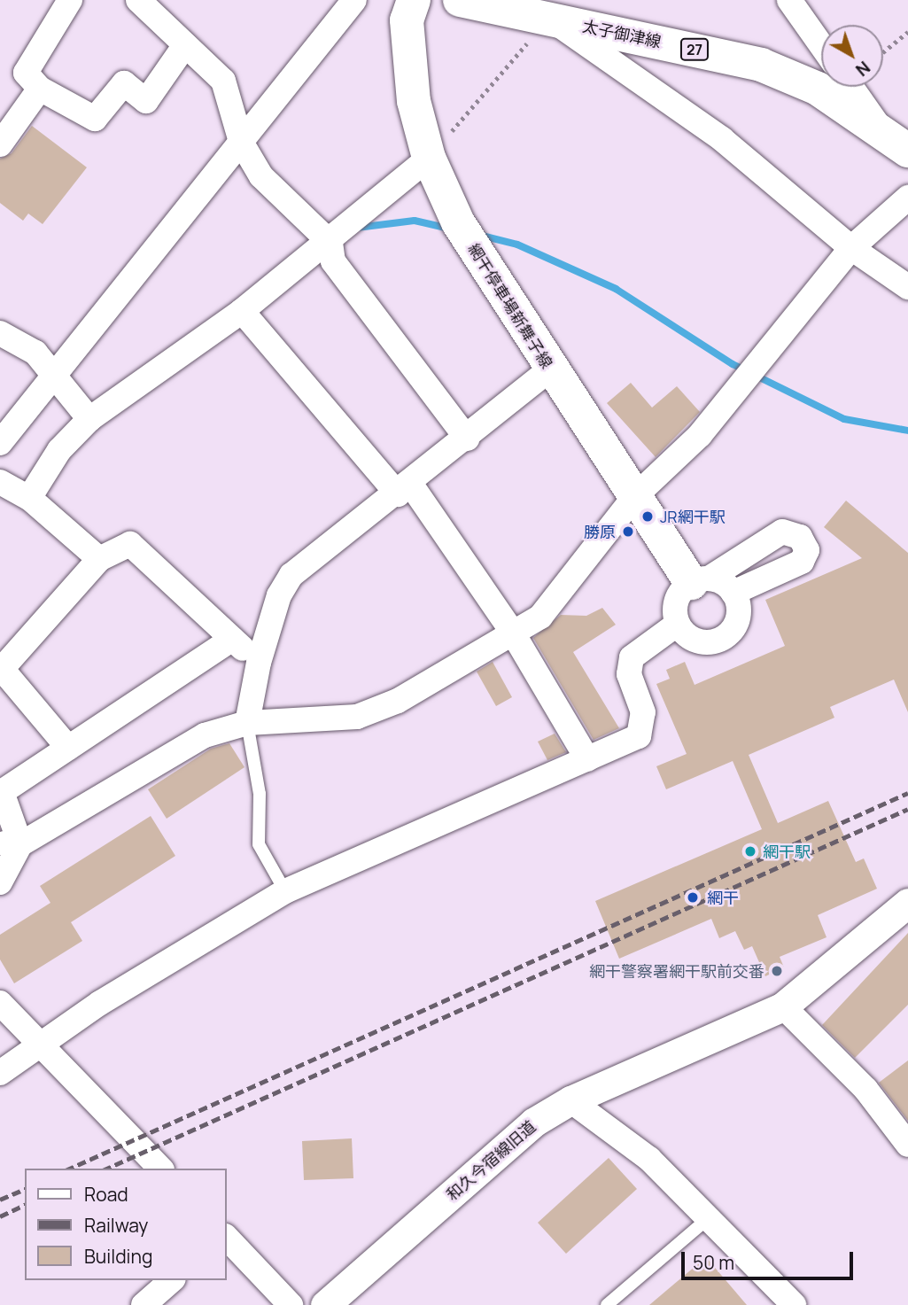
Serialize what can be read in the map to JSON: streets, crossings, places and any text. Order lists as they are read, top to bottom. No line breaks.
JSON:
{"streets":{"main road":["太子御津線","27","網干停車場新舞子線"],"street":["和久今宿線旧道"]},"places":["JR網干駅","勝原","網干駅","網干","網干警察署網干駅前交番"],"legend":["Road","Railway","Building"],"scale_bar":"50 m","north":"bottom right"}
